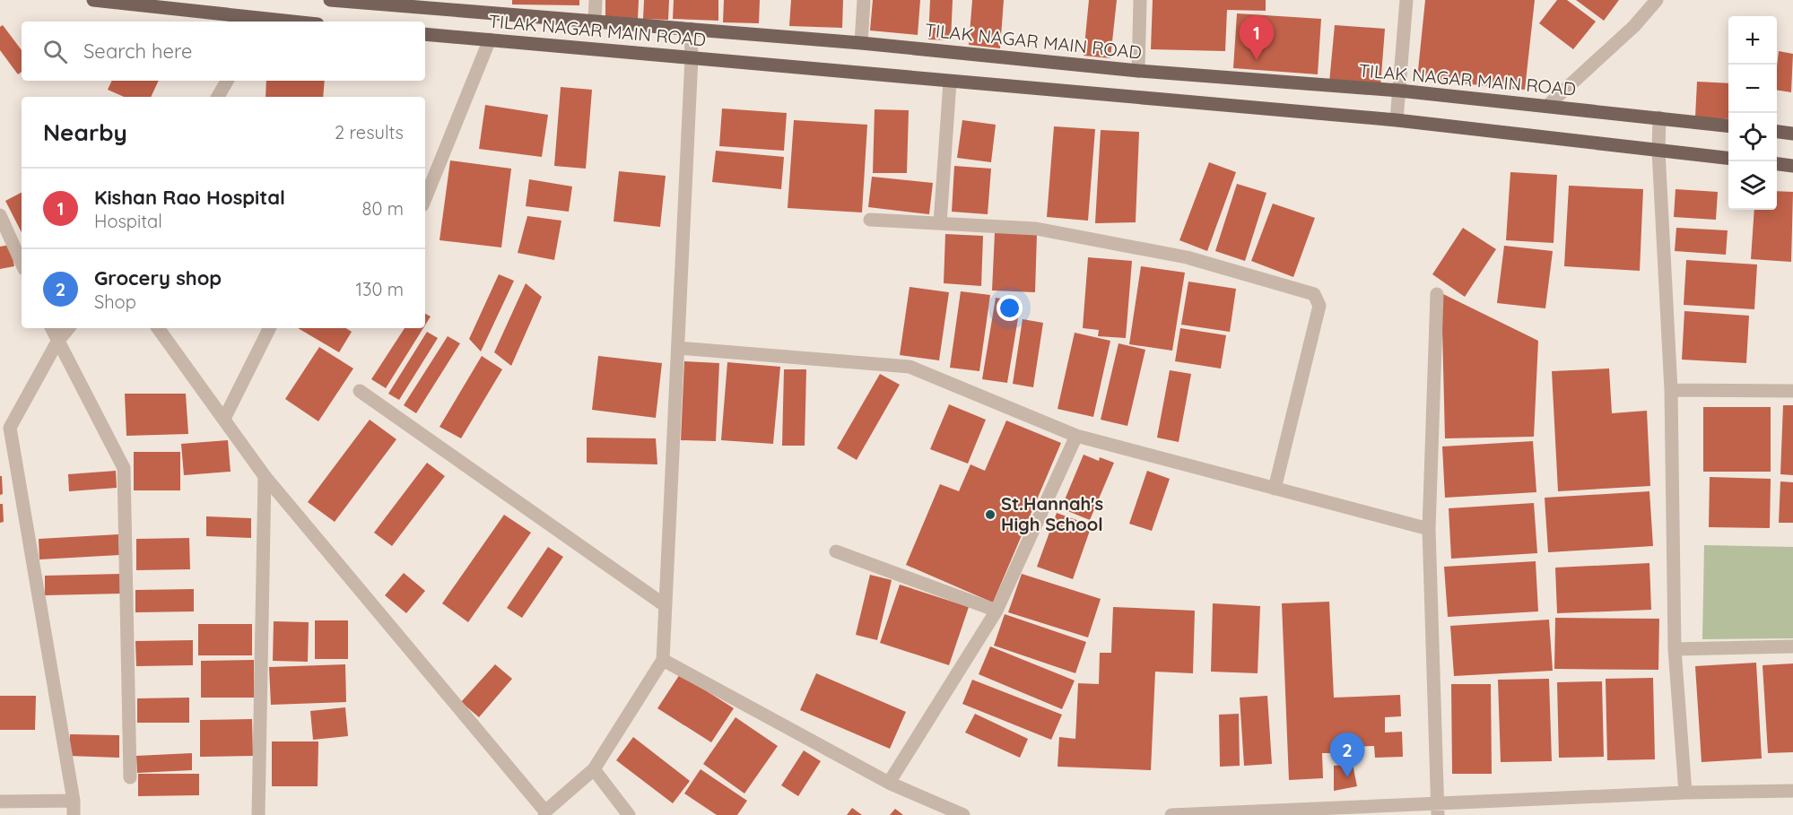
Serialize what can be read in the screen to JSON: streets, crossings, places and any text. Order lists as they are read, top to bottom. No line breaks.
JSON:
{"streets":{"main road":["TILAK NAGAR MAIN ROAD"]},"places":["St.Hannah's High School"],"page":{"pins":["1","2"],"map_buttons":["+","−"],"search":"Search here","heading":["Nearby","2 results"],"list":[{"mark":"1","name":"Kishan Rao Hospital","note":"Hospital","value":"80 m"},{"mark":"2","name":"Grocery shop","note":"Shop","value":"130 m"}]}}
